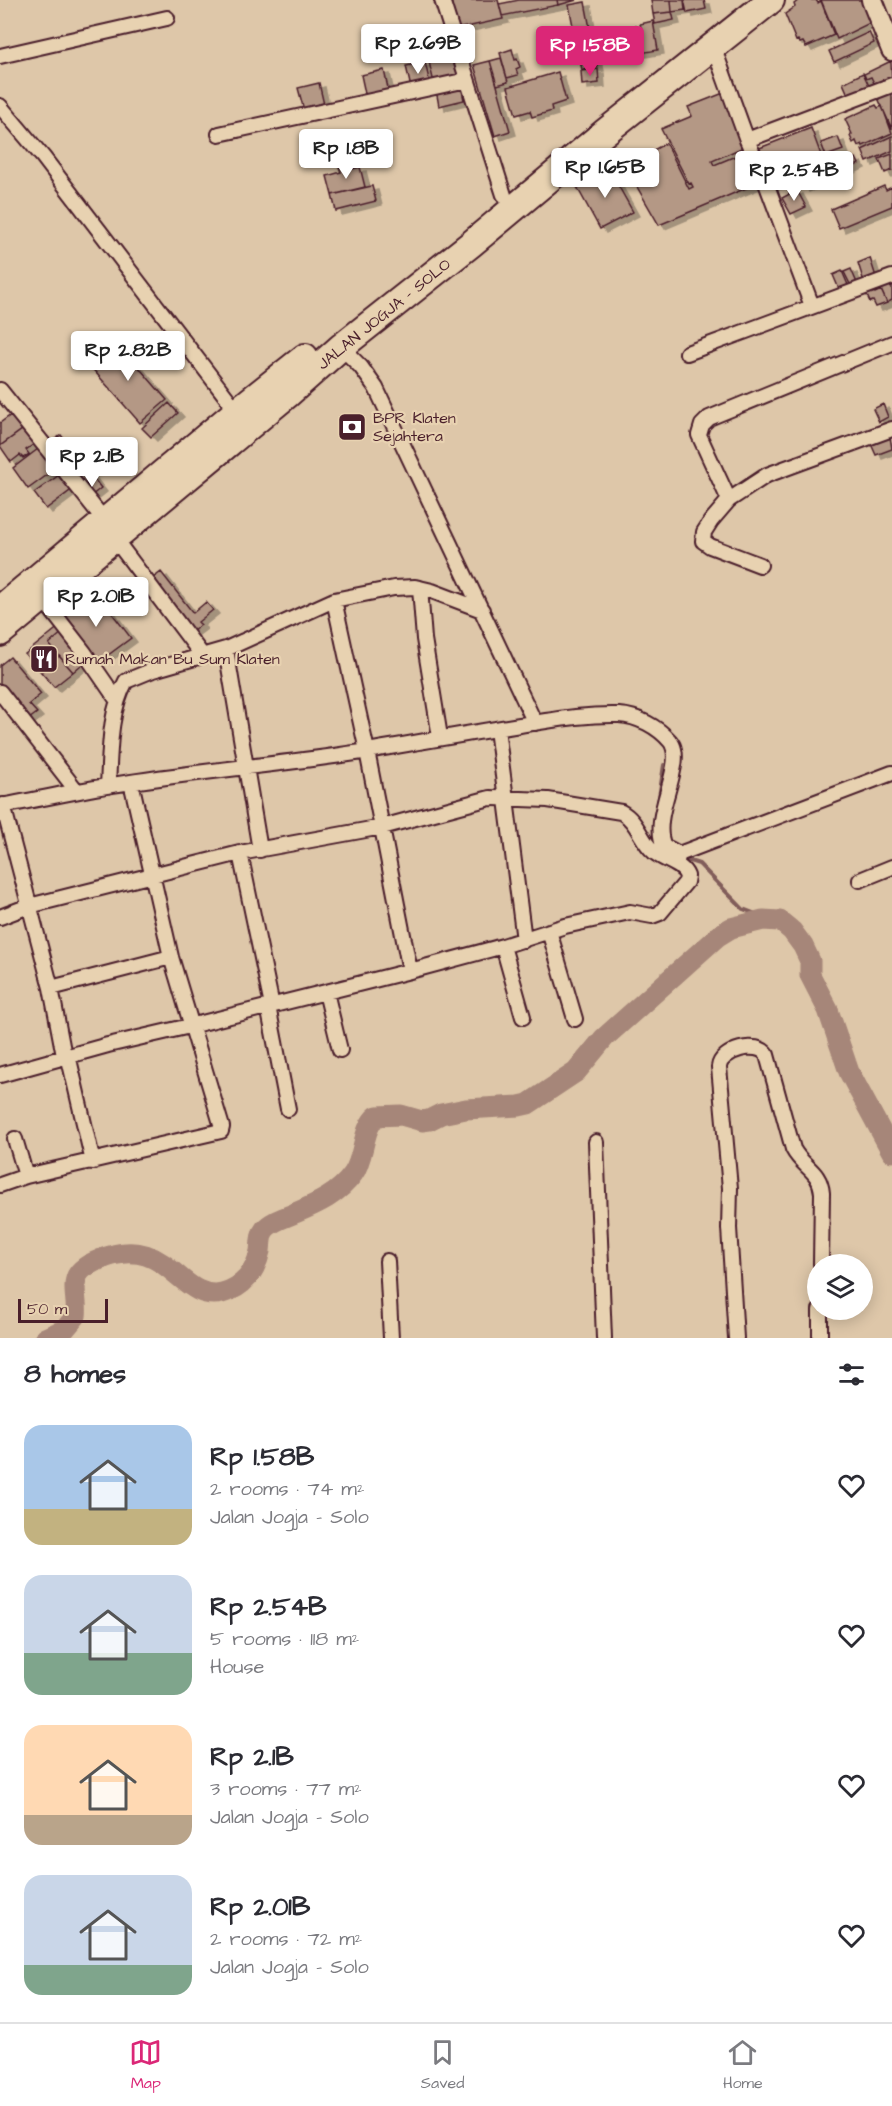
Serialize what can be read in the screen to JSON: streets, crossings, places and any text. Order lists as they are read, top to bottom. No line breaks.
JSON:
{"streets":{"highway":["JALAN JOGJA - SOLO"]},"places":{"bank":["BPR Klaten Sejahtera"],"restaurant":["Rumah Makan Bu Sum Klaten"]},"scale_bar":"50 m","page":{"price":["Rp 2.69B","Rp 1.58B","Rp 1.8B","Rp 1.65B","Rp 2.54B","Rp 2.82B","Rp 2.1B","Rp 2.01B"],"scale":"50 m","heading":"8 homes","list":[{"name":"Rp 1.58B","note":"2 rooms · 74 m² · Jalan Jogja - Solo"},{"name":"Rp 2.54B","note":"5 rooms · 118 m² · House"},{"name":"Rp 2.1B","note":"3 rooms · 77 m² · Jalan Jogja - Solo"},{"name":"Rp 2.01B","note":"2 rooms · 72 m² · Jalan Jogja - Solo"}],"tabs":["Map","Saved","Home"]}}
